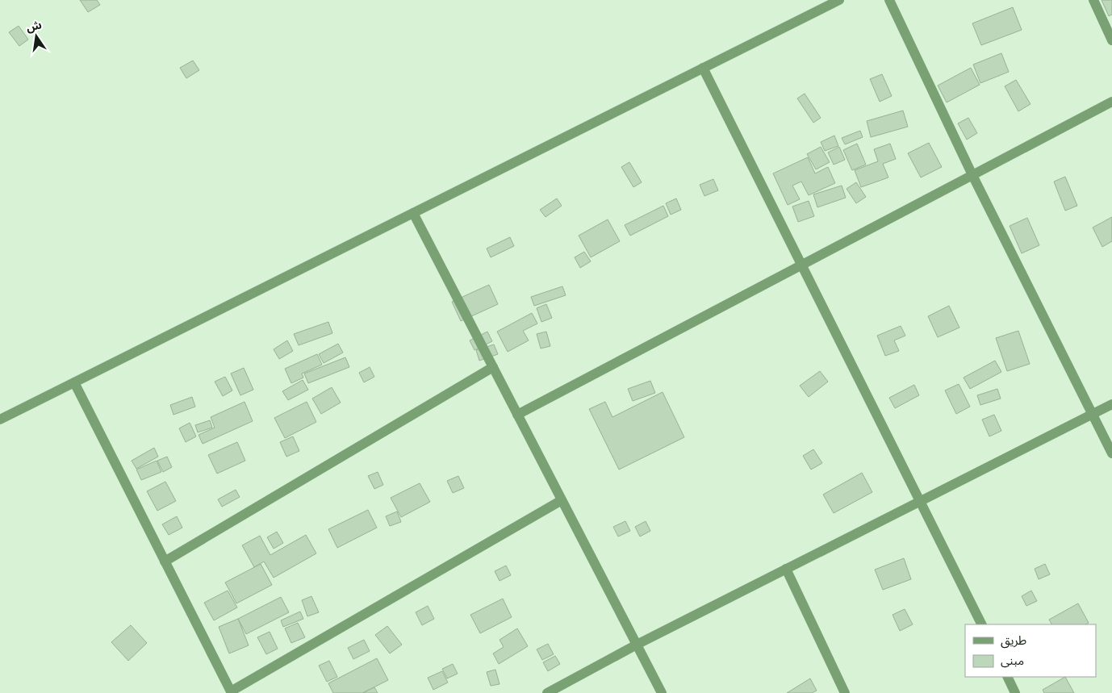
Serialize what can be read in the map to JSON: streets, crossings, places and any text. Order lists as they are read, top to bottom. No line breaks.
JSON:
{"legend":["طريق","مبنى"],"north":"top"}
